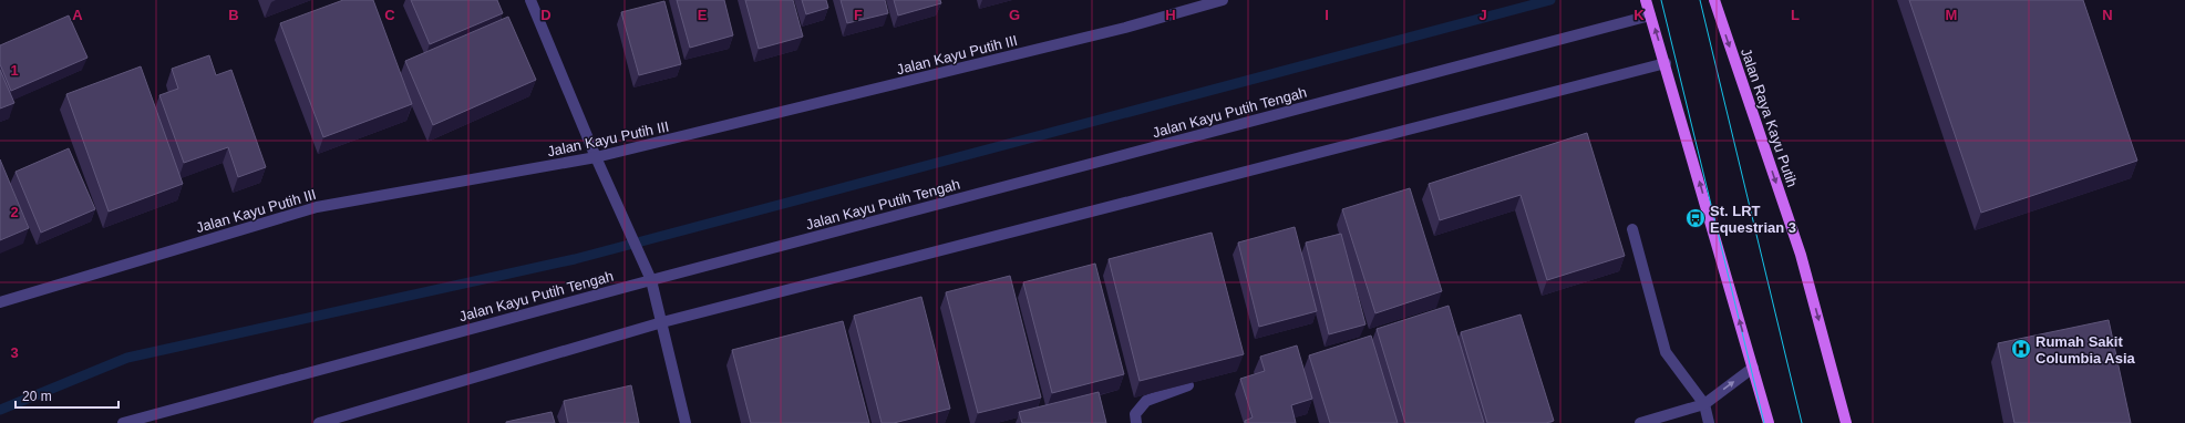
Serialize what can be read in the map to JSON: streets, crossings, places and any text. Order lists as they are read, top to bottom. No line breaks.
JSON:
{"streets":{"main road":["Jalan Raya Kayu Putih"],"street":["Jalan Kayu Putih III","Jalan Kayu Putih Tengah"]},"places":{"bus stop":["St. LRT Equestrian 3"],"hospital":["Rumah Sakit Columbia Asia"]},"scale_bar":"20 m","grid":{"columns":["A","B","C","D","E","F","G","H","I","J","K","L","M","N"],"rows":["1","2","3"]}}
